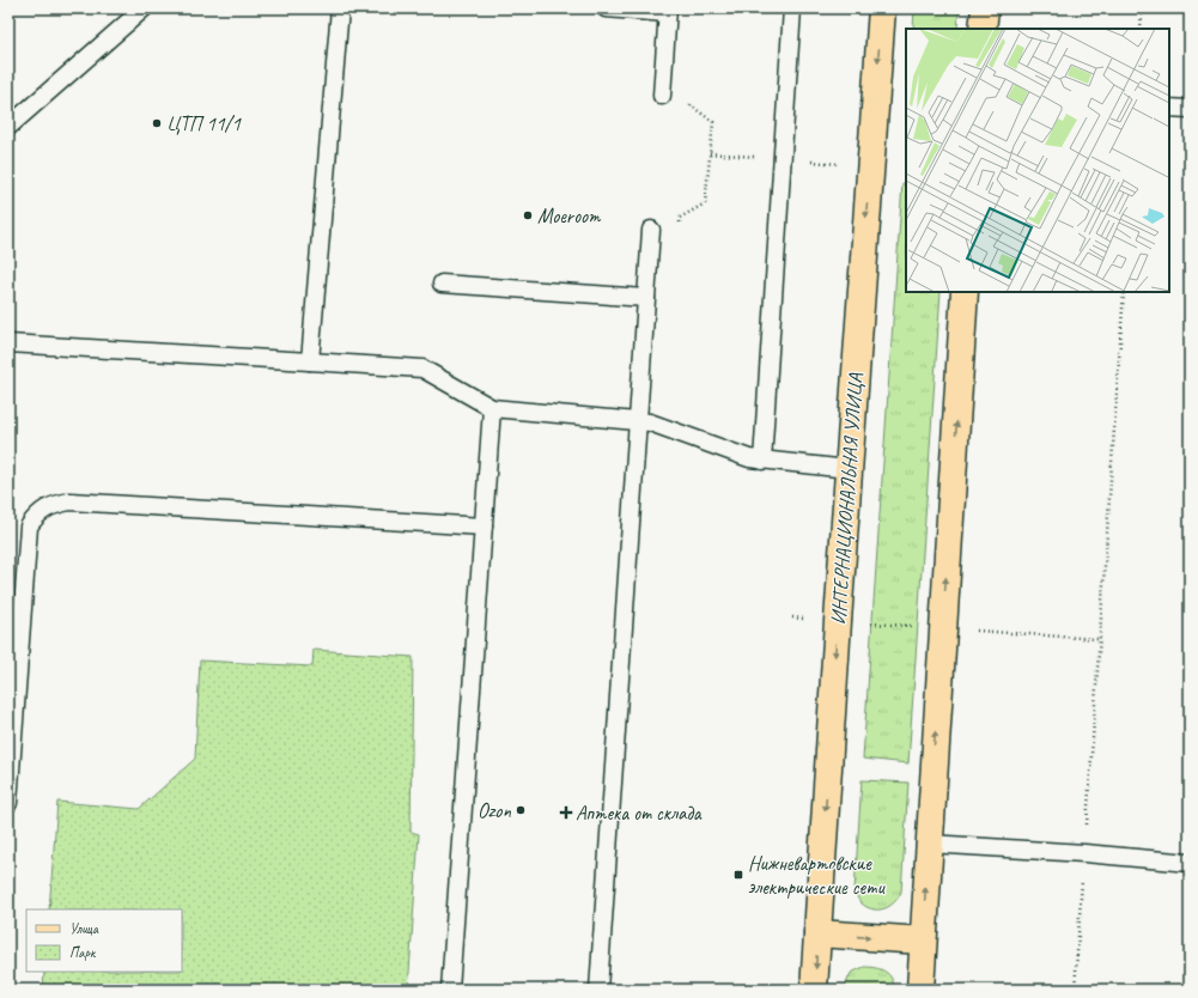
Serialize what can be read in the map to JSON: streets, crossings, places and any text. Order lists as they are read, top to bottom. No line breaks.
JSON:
{"streets":{"main road":["ИНТЕРНАЦИОНАЛЬНАЯ УЛИЦА"]},"places":{"other":["ЦТП 11/1","Moeroom","Ozon"],"health":["Аптека от склада"],"transit":["Нижневартовские электрические сети"]},"legend":["Улица","Парк"]}
